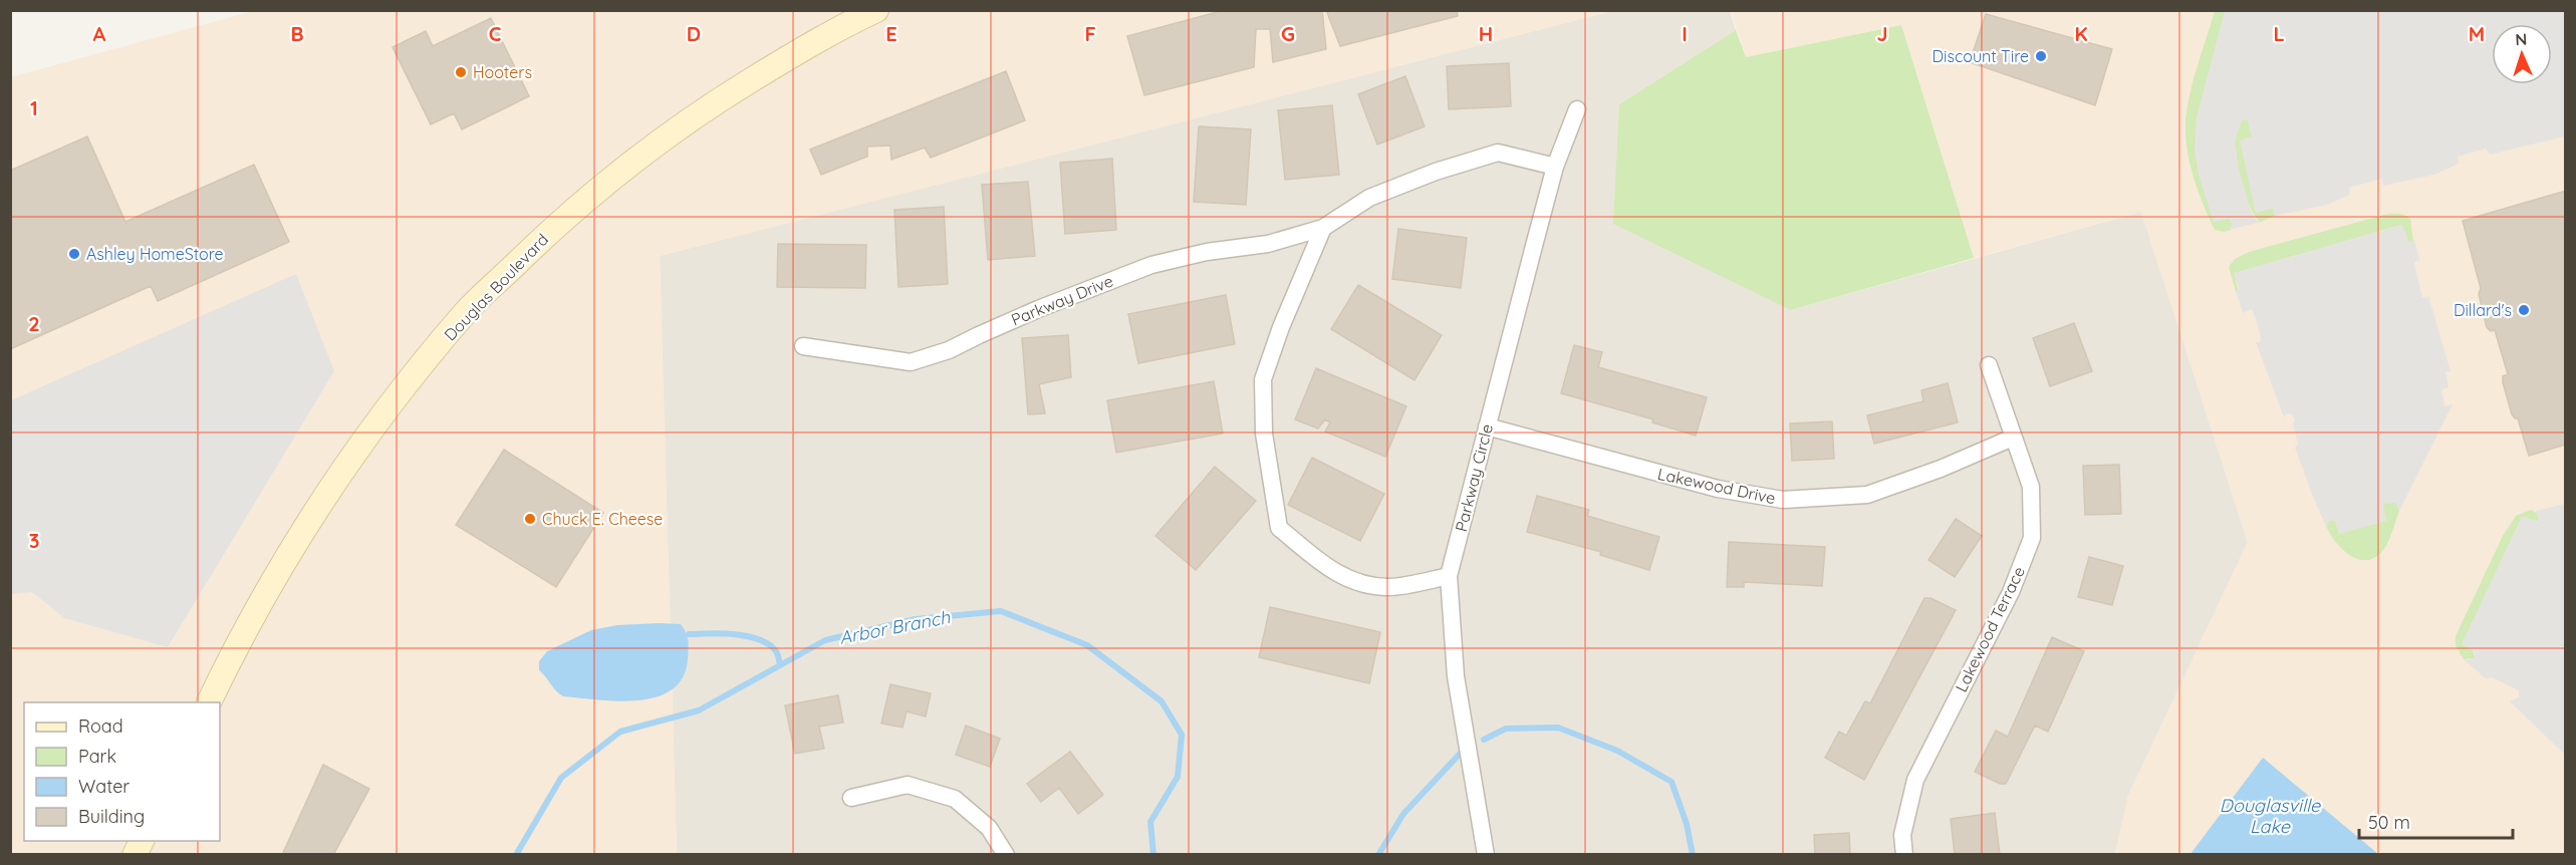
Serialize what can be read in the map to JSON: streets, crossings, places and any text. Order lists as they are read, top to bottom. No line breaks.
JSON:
{"streets":{"main road":["Douglas Boulevard"],"street":["Parkway Drive","Parkway Circle","Lakewood Drive","Lakewood Terrace"]},"crossings":[["Parkway Drive","Parkway Circle"],["Parkway Circle","Lakewood Drive"],["Lakewood Drive","Lakewood Terrace"]],"water":["Arbor Branch","Douglasville Lake"],"places":["Discount Tire","Hooters","Ashley HomeStore","Dillard's","Chuck E. Cheese"],"legend":["Road","Park","Water","Building"],"scale_bar":"50 m","north":"top","grid":{"columns":["A","B","C","D","E","F","G","H","I","J","K","L","M"],"rows":["1","2","3"]}}
